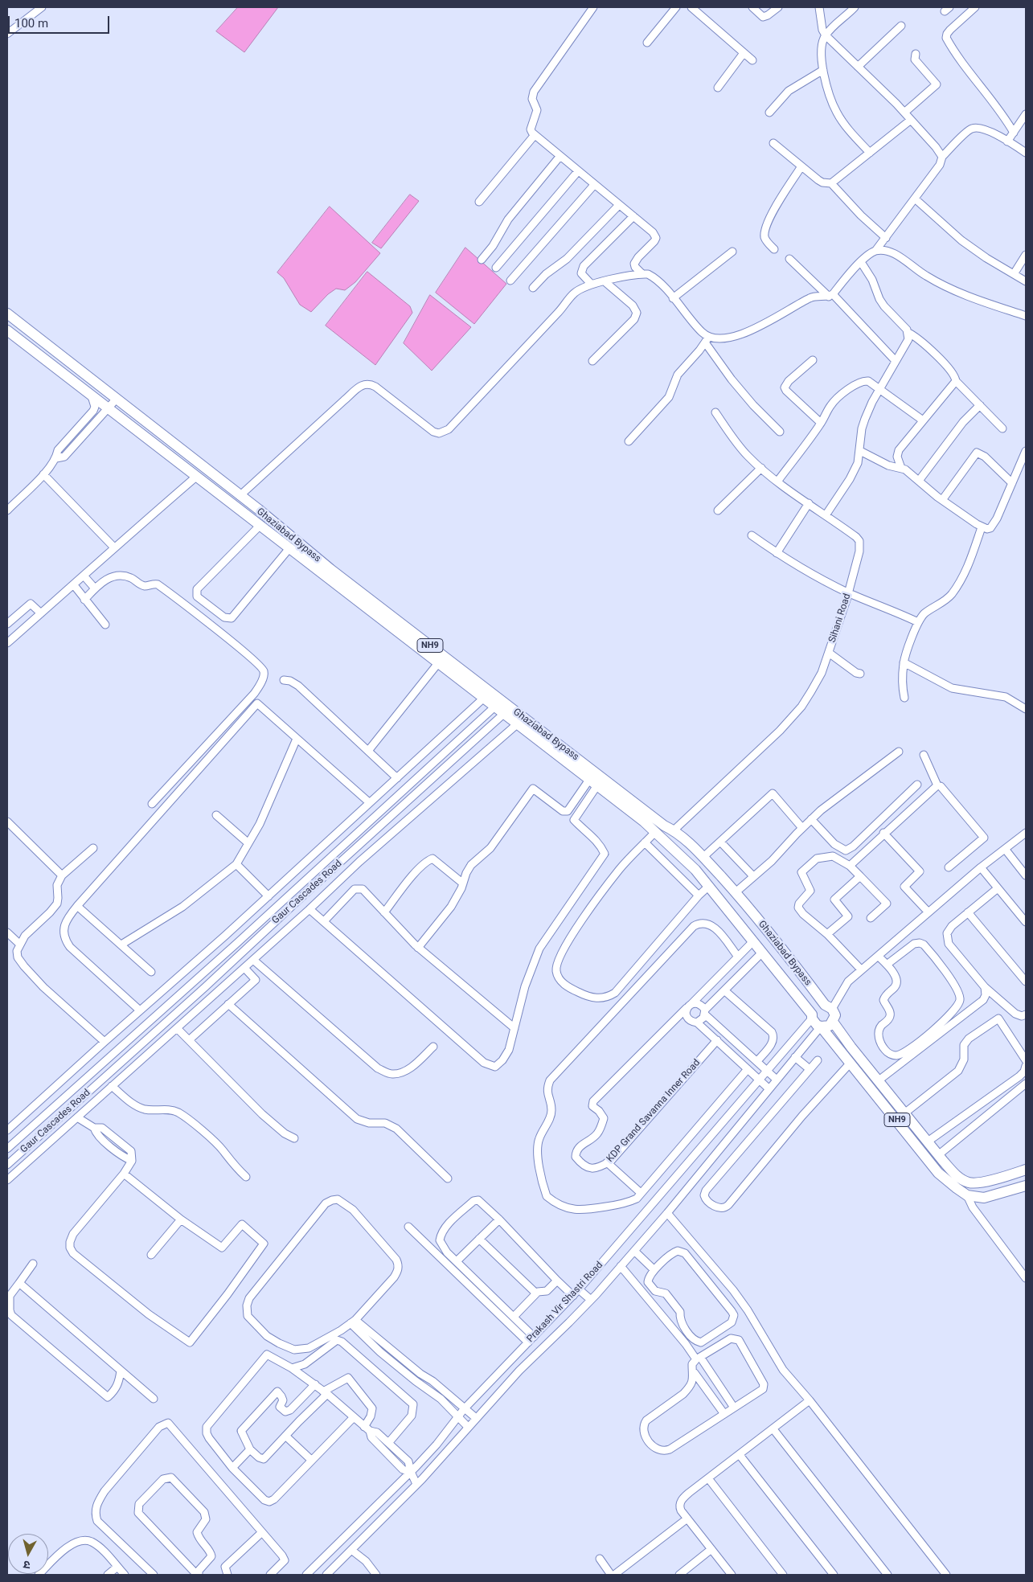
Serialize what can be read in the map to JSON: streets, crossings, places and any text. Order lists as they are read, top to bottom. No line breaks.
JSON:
{"streets":{"highway":["Ghaziabad Bypass","NH9"],"street":["Sihani Road","Gaur Cascades Road","KDP Grand Savanna Inner Road","Prakash Vir Shastri Road"]},"crossings":[["Ghaziabad Bypass","Sihani Road"],["Ghaziabad Bypass","NH9"],["Ghaziabad Bypass","Gaur Cascades Road"],["Ghaziabad Bypass","Prakash Vir Shastri Road"],["NH9","Prakash Vir Shastri Road"]],"scale_bar":"100 m","north":"bottom"}
